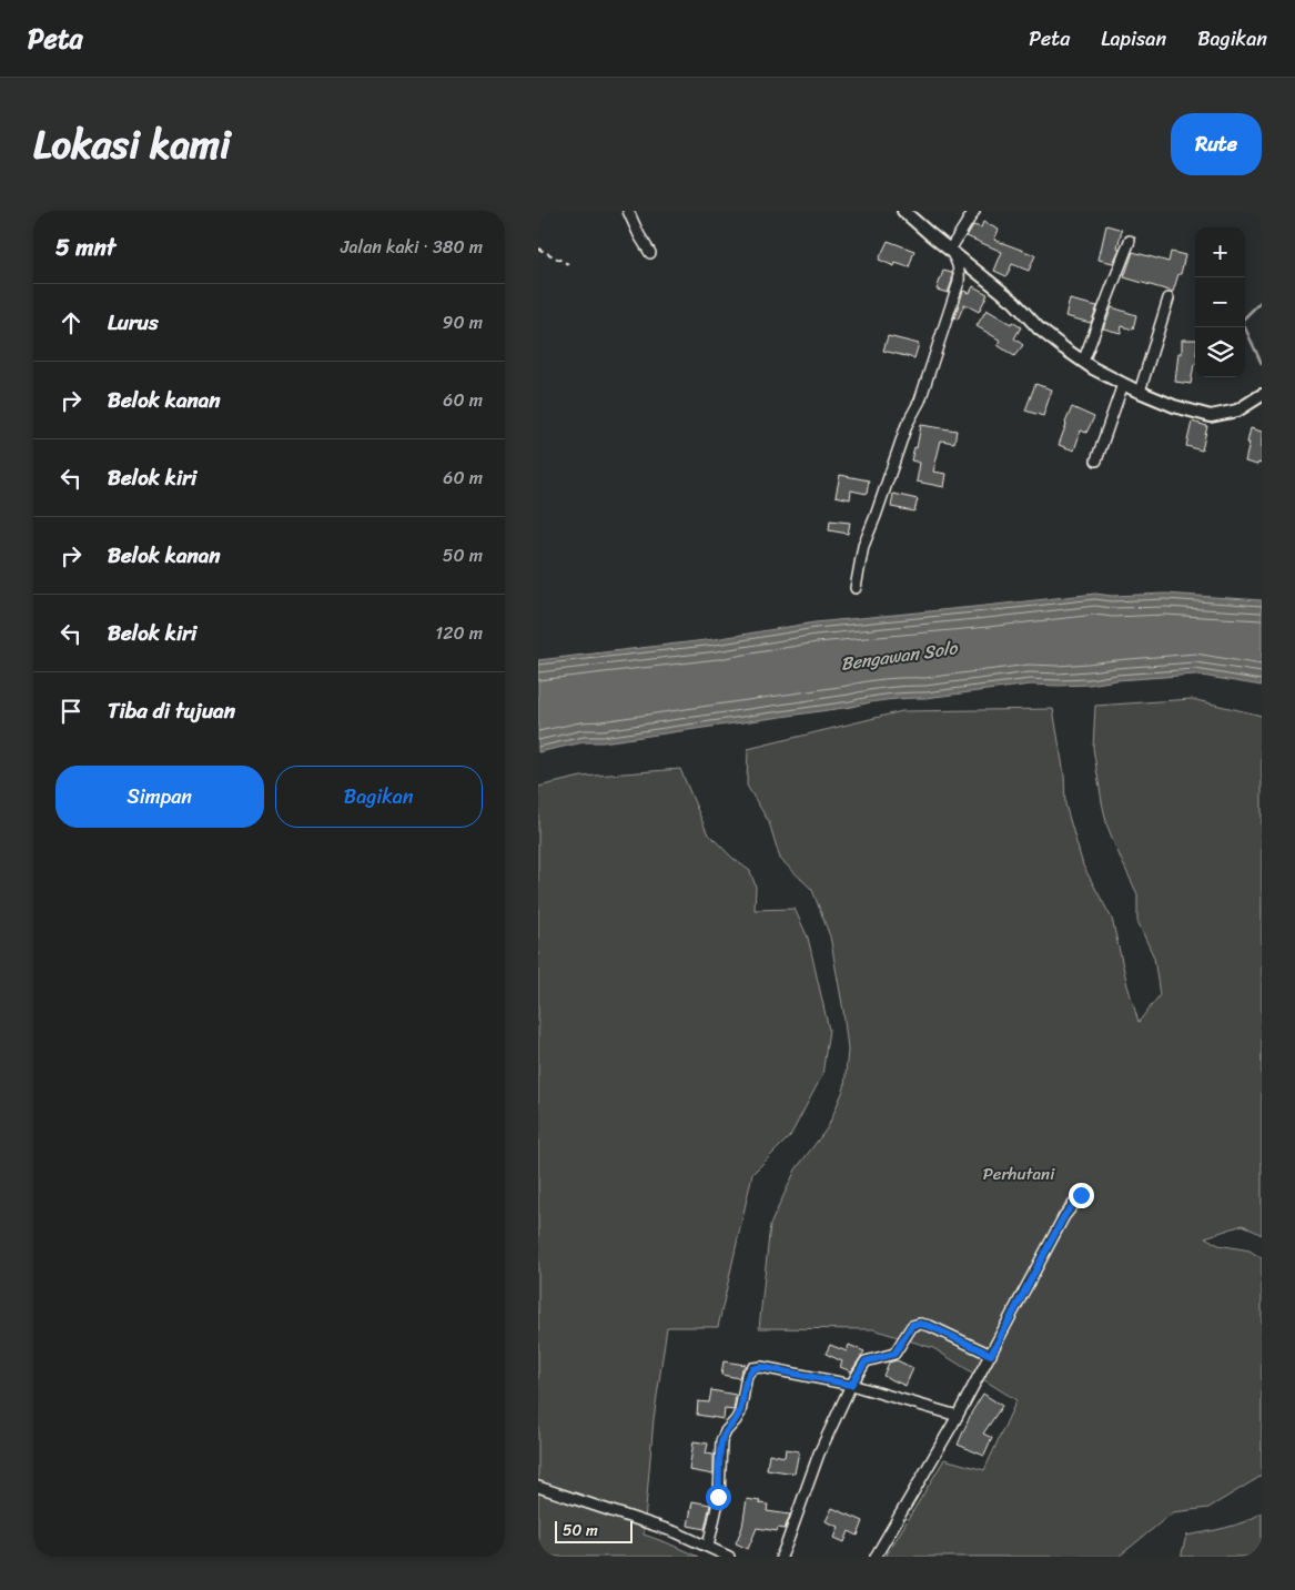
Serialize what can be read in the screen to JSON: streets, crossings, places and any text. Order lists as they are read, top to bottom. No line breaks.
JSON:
{"water":["Bengawan Solo"],"parks":["Perhutani"],"scale_bar":"50 m","page":{"header":"Peta","nav":["Peta","Lapisan","Bagikan"],"title":"Lokasi kami","buttons":["Rute",["Simpan","Bagikan"]],"heading":["5 mnt","Jalan kaki · 380 m"],"map_buttons":["+","−"],"list":[["Lurus","90 m"],["Belok kanan","60 m"],["Belok kiri","60 m"],["Belok kanan","50 m"],["Belok kiri","120 m"],"Tiba di tujuan"],"scale":"50 m"}}
